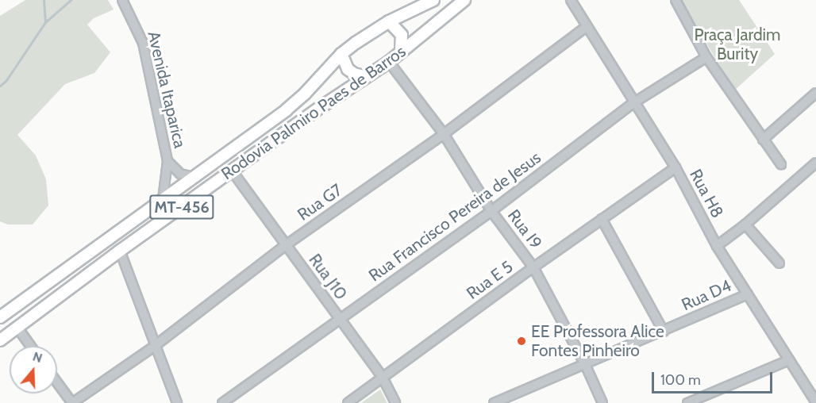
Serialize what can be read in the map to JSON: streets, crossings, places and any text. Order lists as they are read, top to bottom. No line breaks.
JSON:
{"streets":{"main road":["Rodovia Palmiro Paes de Barros","MT-456"],"street":["Avenida Itaparica","Rua H8","Rua G7","Rua Francisco Pereira de Jesus","Rua I9","Rua J10","Rua E 5","Rua D4"]},"crossings":[["Avenida Itaparica","Rodovia Palmiro Paes de Barros"],["Rodovia Palmiro Paes de Barros","Rua I9"],["Rodovia Palmiro Paes de Barros","Rua J10"],["Rua H8","Rua G7"],["Rua H8","Rua Francisco Pereira de Jesus"],["Rua H8","Rua E 5"],["Rua H8","Rua D4"],["Rua G7","Rua I9"],["Rua G7","Rua J10"],["Rua Francisco Pereira de Jesus","Rua I9"],["Rua Francisco Pereira de Jesus","Rua J10"],["Rua I9","Rua E 5"],["Rua I9","Rua D4"],["Rua J10","Rua E 5"]],"parks":["Praça Jardim Burity"],"places":["EE Professora Alice Fontes Pinheiro"],"scale_bar":"100 m","north":"top"}
